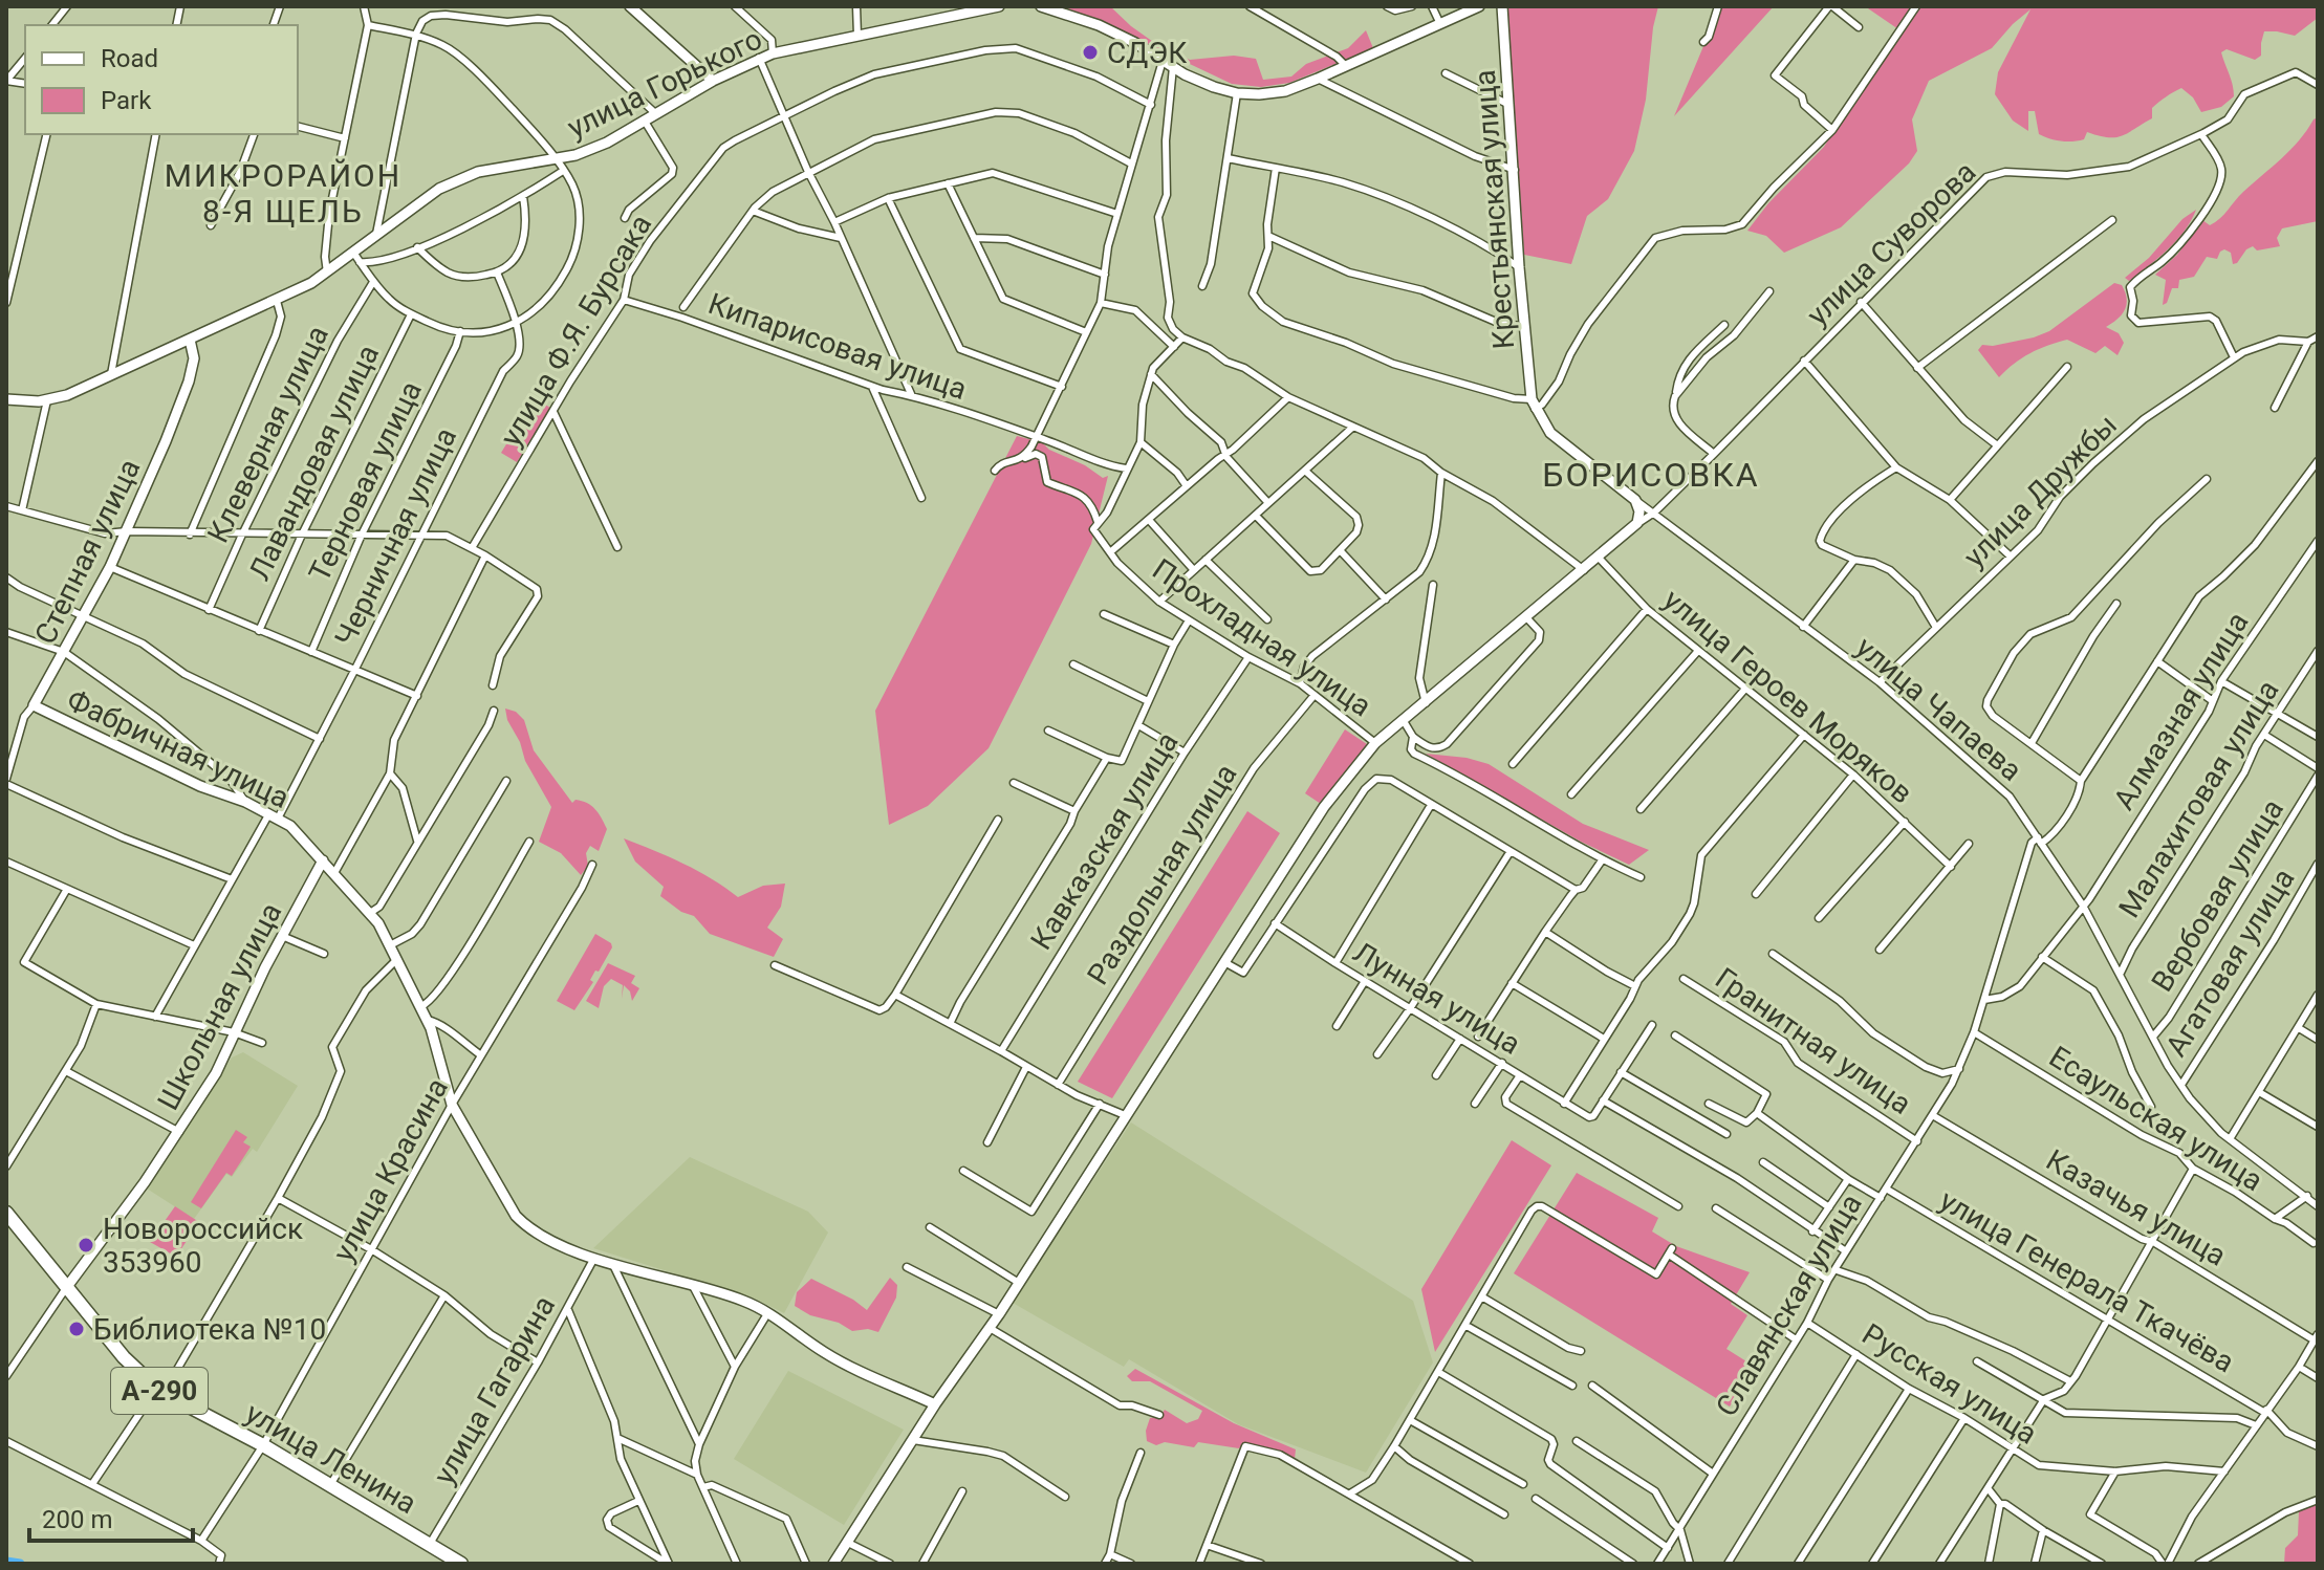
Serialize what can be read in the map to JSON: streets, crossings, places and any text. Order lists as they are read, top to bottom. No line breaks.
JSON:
{"streets":{"highway":["А-290","улица Ленина"],"main road":["улица Горького","Крестьянская улица","Степная улица","улица Чапаева","Фабричная улица","Школьная улица"],"street":["улица Суворова","улица Ф.Я. Бурсака","Кипарисовая улица","Клеверная улица","Лавандовая улица","Терновая улица","улица Дружбы","Черничная улица","Прохладная улица","улица Героев Моряков","Алмазная улица","Малахитовая улица","Кавказская улица","Раздольная улица","Вербовая улица","Агатовая улица","Лунная улица","Гранитная улица","Есаульская улица","улица Красина","Казачья улица","улица Генерала Ткачёва","Славянская улица","Русская улица","улица Гагарина"]},"crossings":[["улица Горького","Степная улица"],["Крестьянская улица","улица Чапаева"],["улица Суворова","улица Чапаева"],["улица Ф.Я. Бурсака","Кипарисовая улица"],["улица Дружбы","улица Чапаева"],["Черничная улица","Фабричная улица"],["Степная улица","Фабричная улица"],["Прохладная улица","Кавказская улица"],["Прохладная улица","Раздольная улица"],["улица Чапаева","Алмазная улица"],["улица Чапаева","Есаульская улица"],["Алмазная улица","Есаульская улица"],["Фабричная улица","Школьная улица"],["Фабричная улица","улица Красина"],["Фабричная улица","улица Гагарина"],["Малахитовая улица","Есаульская улица"],["Вербовая улица","Есаульская улица"],["Агатовая улица","Есаульская улица"],["Школьная улица","улица Ленина"],["Гранитная улица","Славянская улица"],["Есаульская улица","Славянская улица"],["улица Красина","улица Ленина"],["Казачья улица","Славянская улица"],["улица Генерала Ткачёва","Славянская улица"],["Славянская улица","Русская улица"],["улица Гагарина","улица Ленина"]],"districts":["МИКРОРАЙОН 8-Я ЩЕЛЬ","БОРИСОВКА"],"places":["СДЭК","Новороссийск 353960","Библиотека №10"],"legend":["Road","Park"],"scale_bar":"200 m"}
